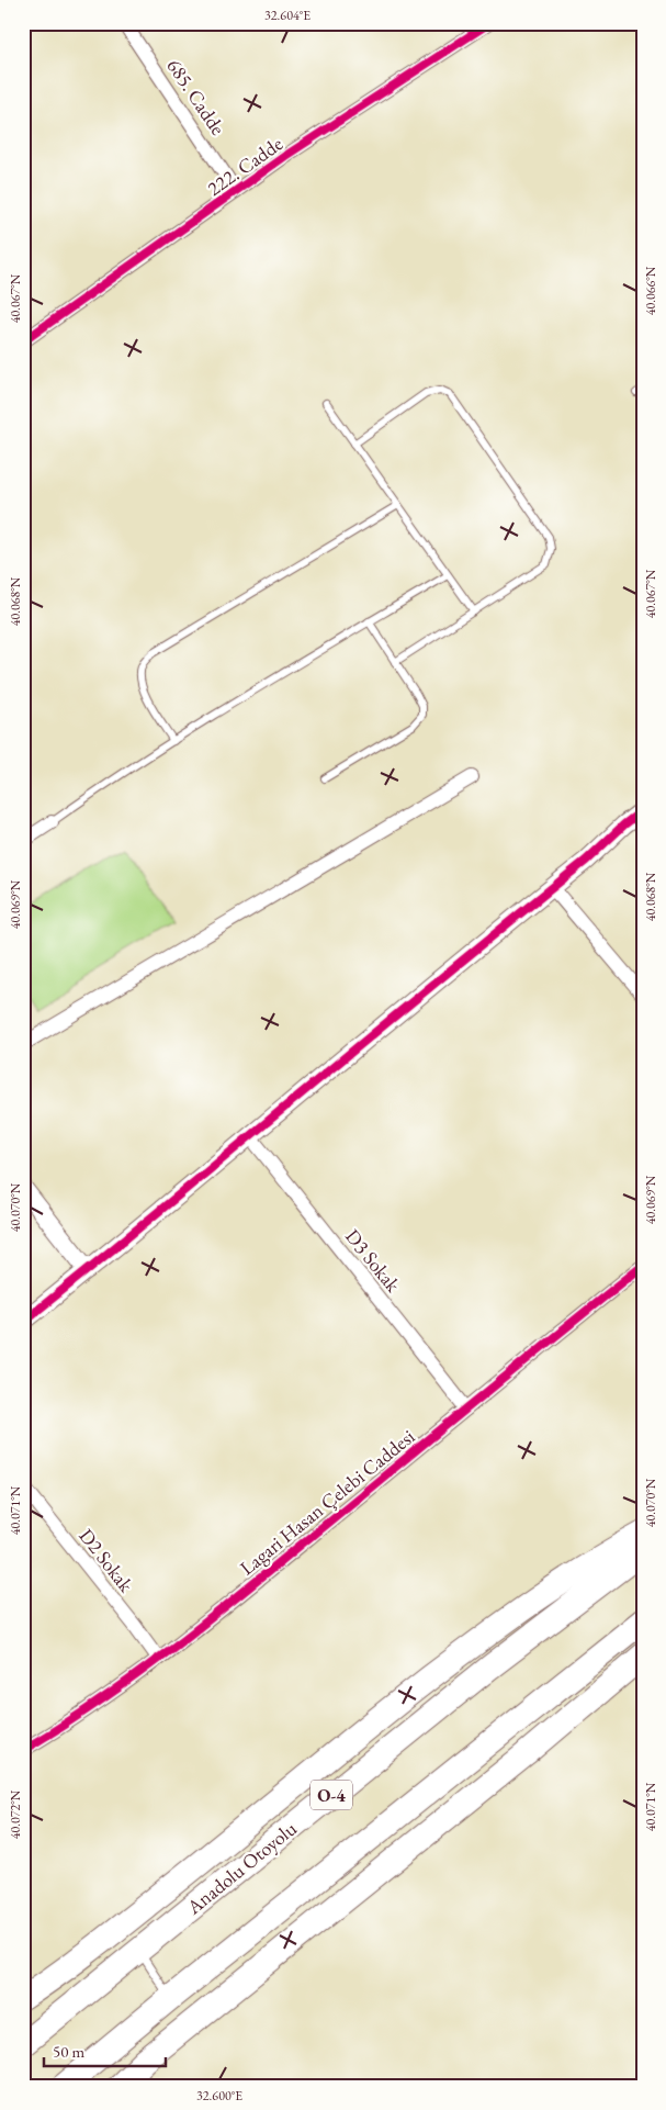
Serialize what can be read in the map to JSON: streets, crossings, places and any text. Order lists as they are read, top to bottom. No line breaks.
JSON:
{"streets":{"highway":["O-4","Anadolu Otoyolu"],"street":["685. Cadde","222. Cadde","D3 Sokak","Lagari Hasan Çelebi Caddesi","D2 Sokak"]},"crossings":[["685. Cadde","222. Cadde"],["D3 Sokak","Lagari Hasan Çelebi Caddesi"],["Lagari Hasan Çelebi Caddesi","D2 Sokak"]],"scale_bar":"50 m","coordinates":["32.604°E","40.066°N","40.067°N","40.068°N","40.069°N","40.070°N","40.071°N","40.072°N","32.600°E"]}
